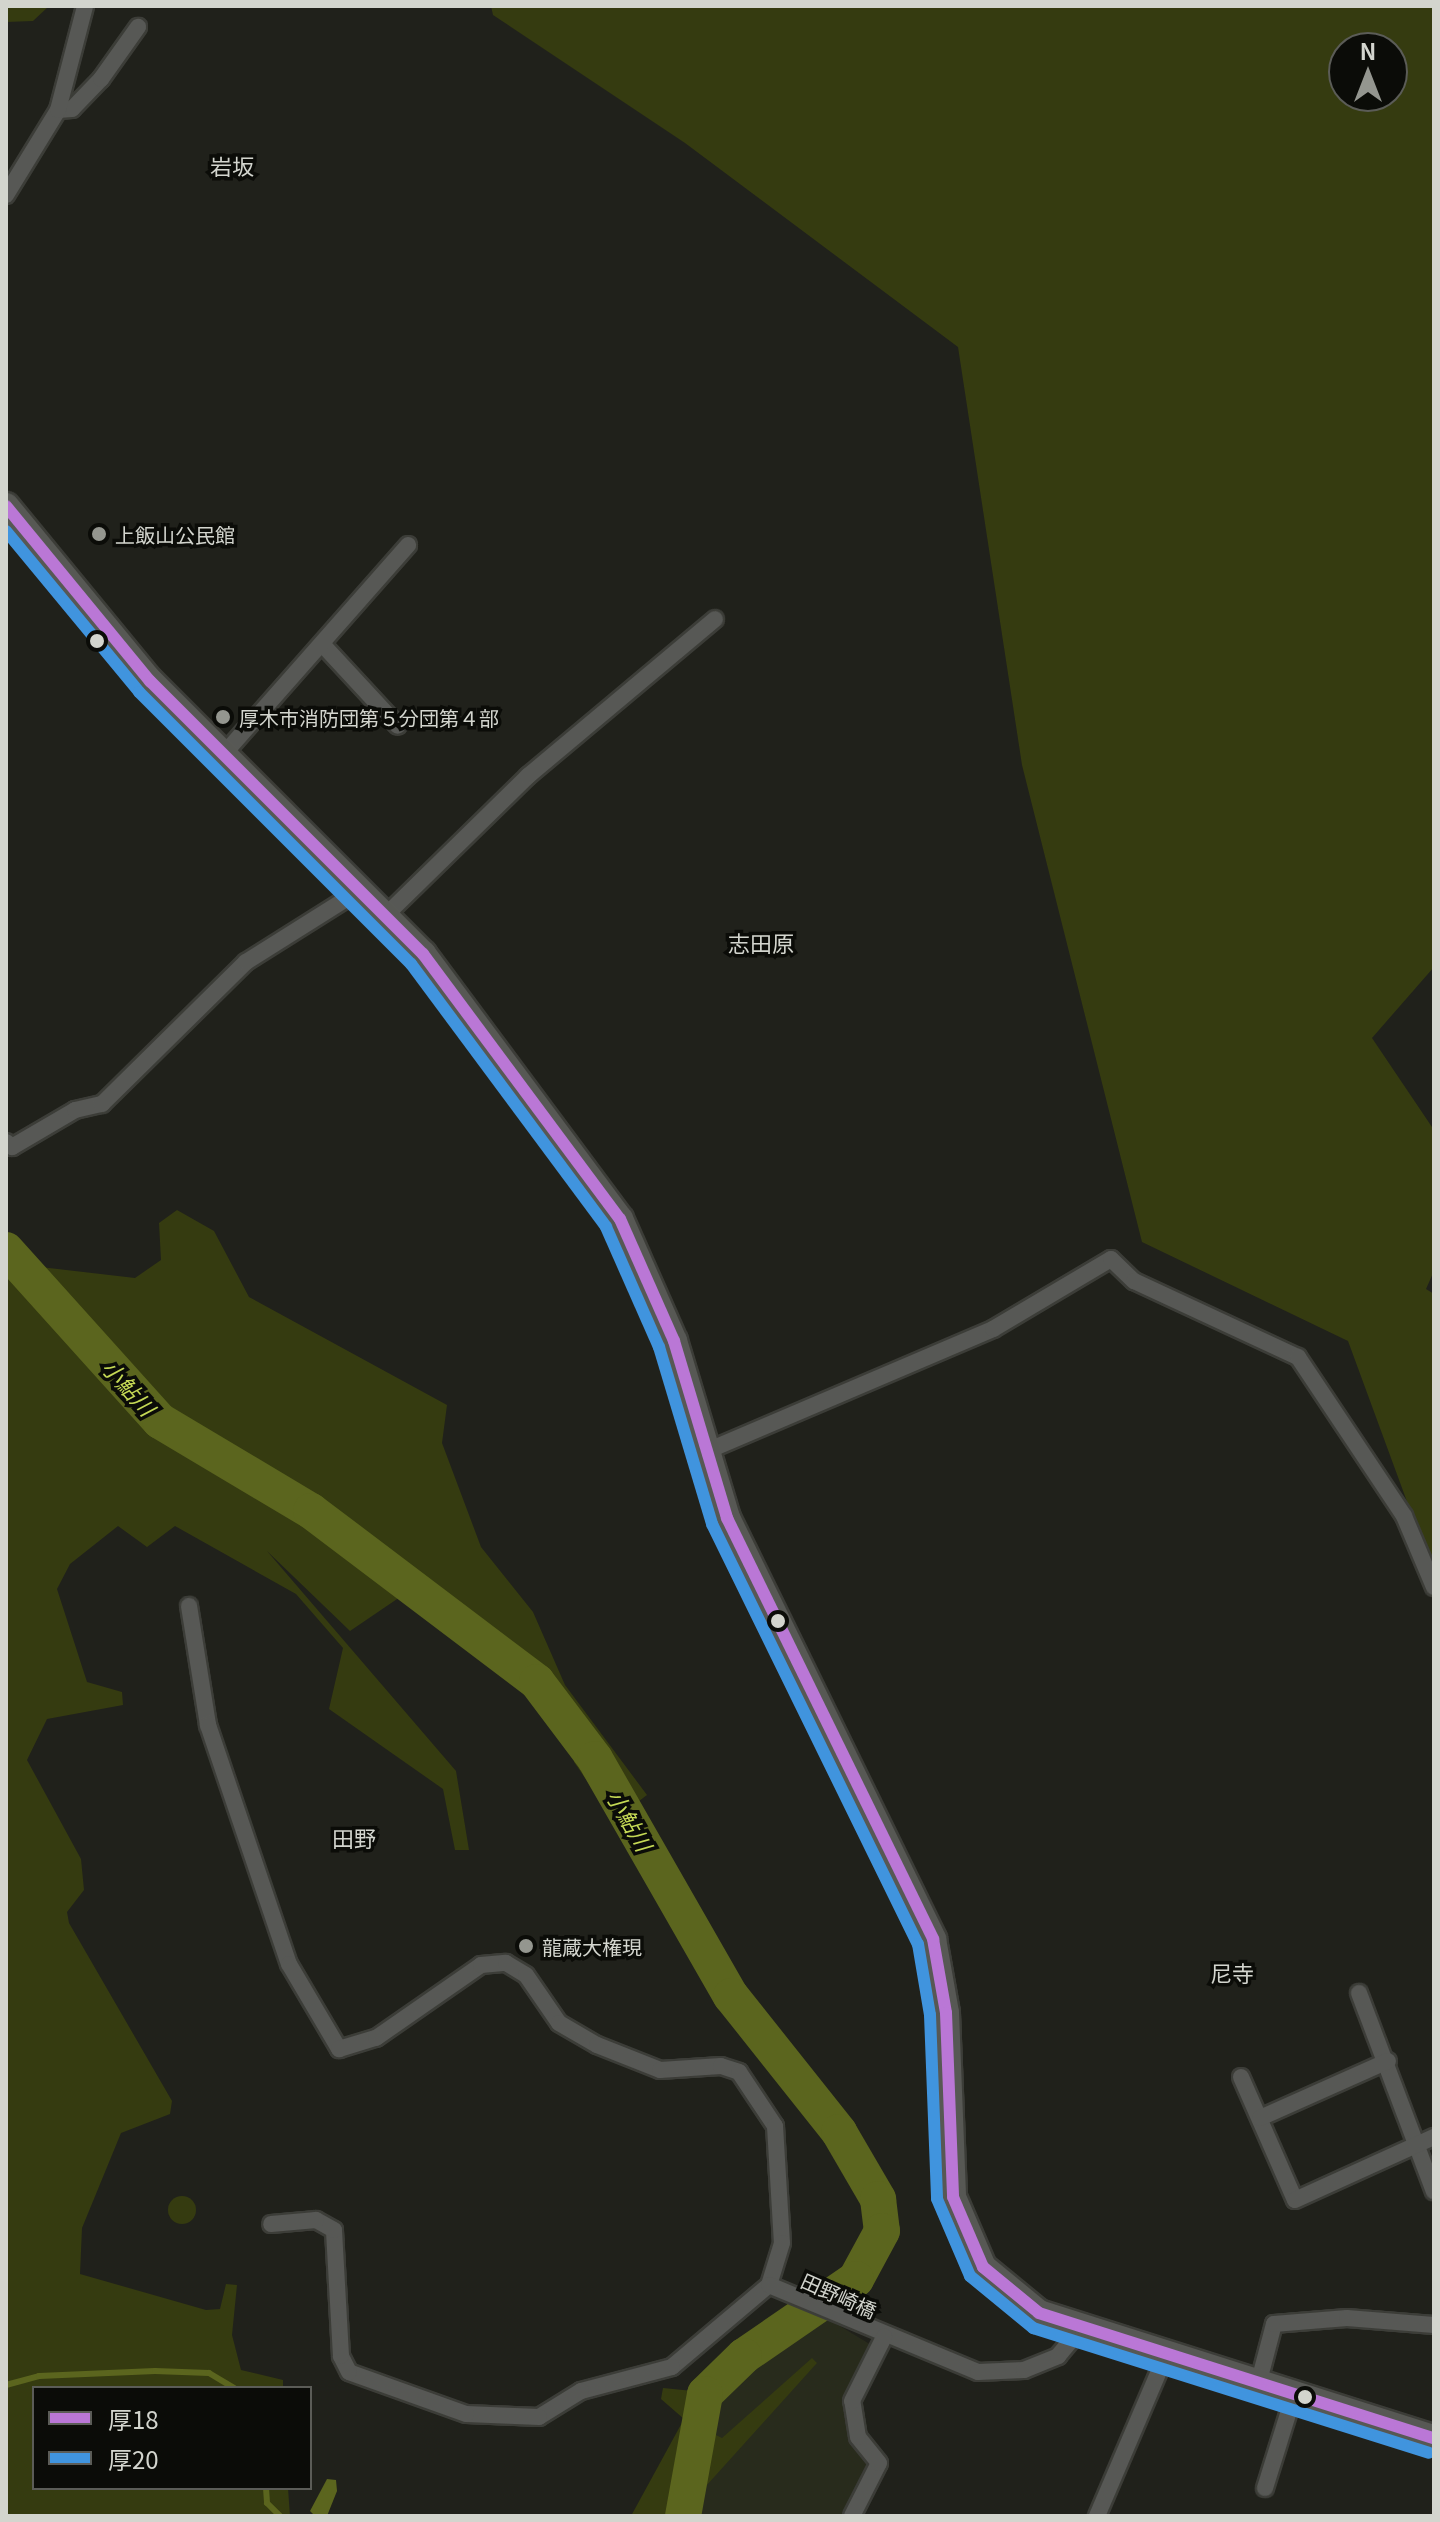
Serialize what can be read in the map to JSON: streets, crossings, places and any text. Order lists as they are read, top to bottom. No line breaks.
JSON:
{"streets":{"street":["田野崎橋"]},"districts":["岩坂","志田原","田野","尼寺"],"water":["小鮎川"],"places":["上飯山公民館","厚木市消防団第５分団第４部","龍蔵大権現"],"lines":["transit line 厚18","transit line 厚20"],"legend":["厚18","厚20"],"north":"top"}
